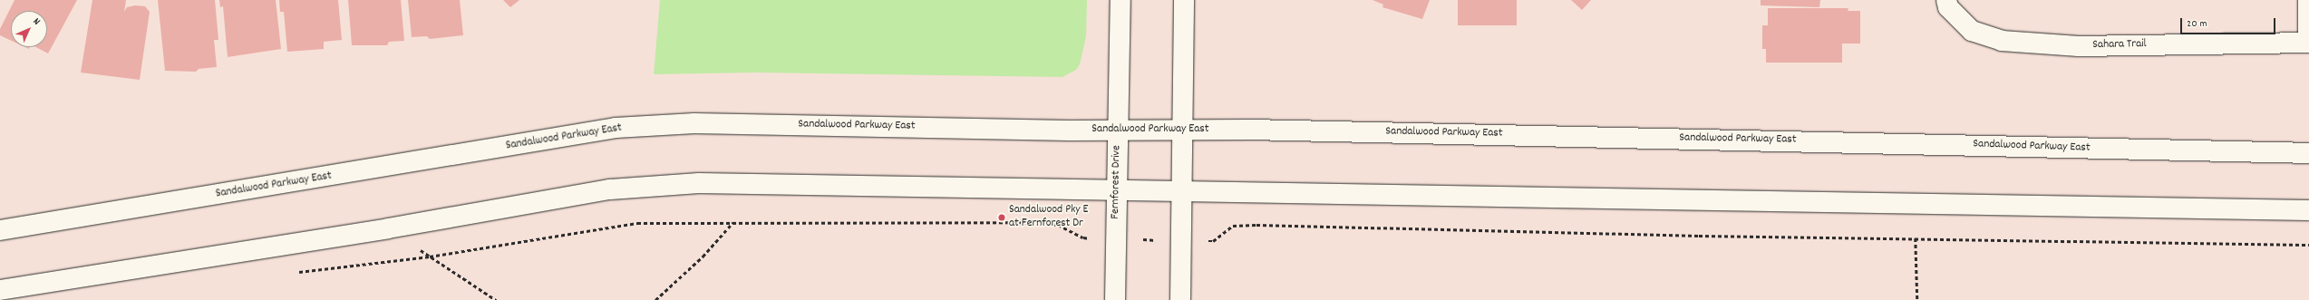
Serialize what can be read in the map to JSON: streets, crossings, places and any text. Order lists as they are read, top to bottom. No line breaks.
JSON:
{"streets":{"main road":["Sahara Trail","Sandalwood Parkway East","Fernforest Drive"]},"crossings":[["Sandalwood Parkway East","Fernforest Drive"]],"places":["Sandalwood Pky E at Fernforest Dr"],"scale_bar":"20 m","north":"top right"}
